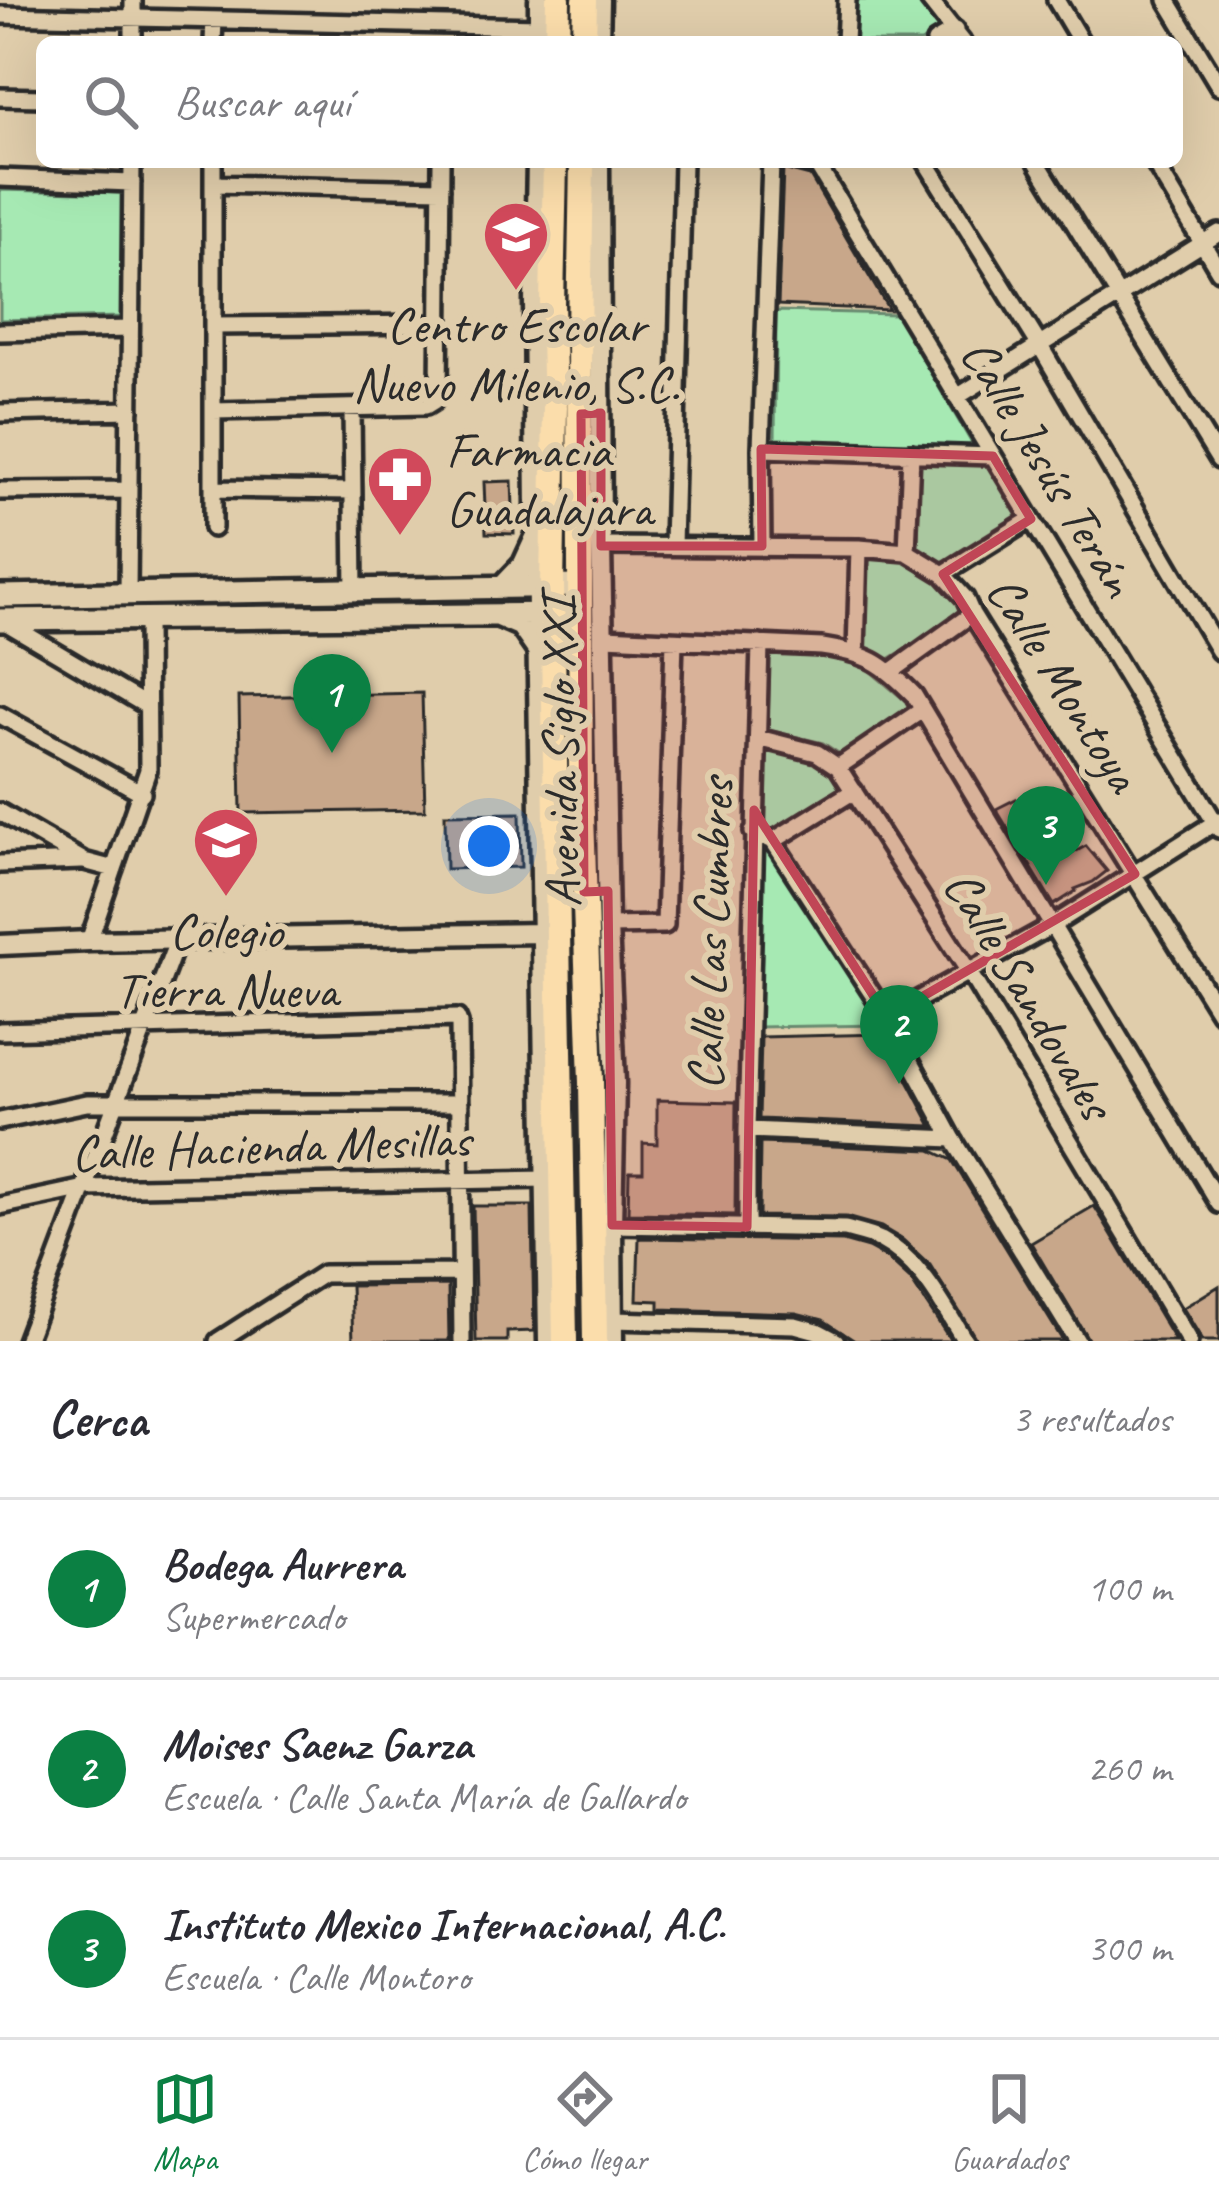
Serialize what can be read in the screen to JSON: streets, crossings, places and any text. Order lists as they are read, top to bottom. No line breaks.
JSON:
{"streets":{"highway":["Avenida Siglo XXI"],"street":["Calle Jesús Terán","Calle Montoya","Calle Las Cumbres","Calle Sandovales","Calle Hacienda Mesillas"]},"crossings":[["Calle Montoya","Avenida Siglo XXI"],["Avenida Siglo XXI","Calle Hacienda Mesillas"]],"places":{"school or university":["Centro Escolar Nuevo Milenio, S.C.","Colegio Tierra Nueva"],"pharmacy":["Farmacia Guadalajara"]},"page":{"search":"Buscar aquí","pins":["1","3","2"],"heading":["Cerca","3 resultados"],"list":[{"mark":"1","name":"Bodega Aurrera","note":"Supermercado","value":"100 m"},{"mark":"2","name":"Moises Saenz Garza","note":"Escuela · Calle Santa María de Gallardo","value":"260 m"},{"mark":"3","name":"Instituto Mexico Internacional, A.C.","note":"Escuela · Calle Montoro","value":"300 m"}],"nav":["Mapa","Cómo llegar","Guardados"]}}
